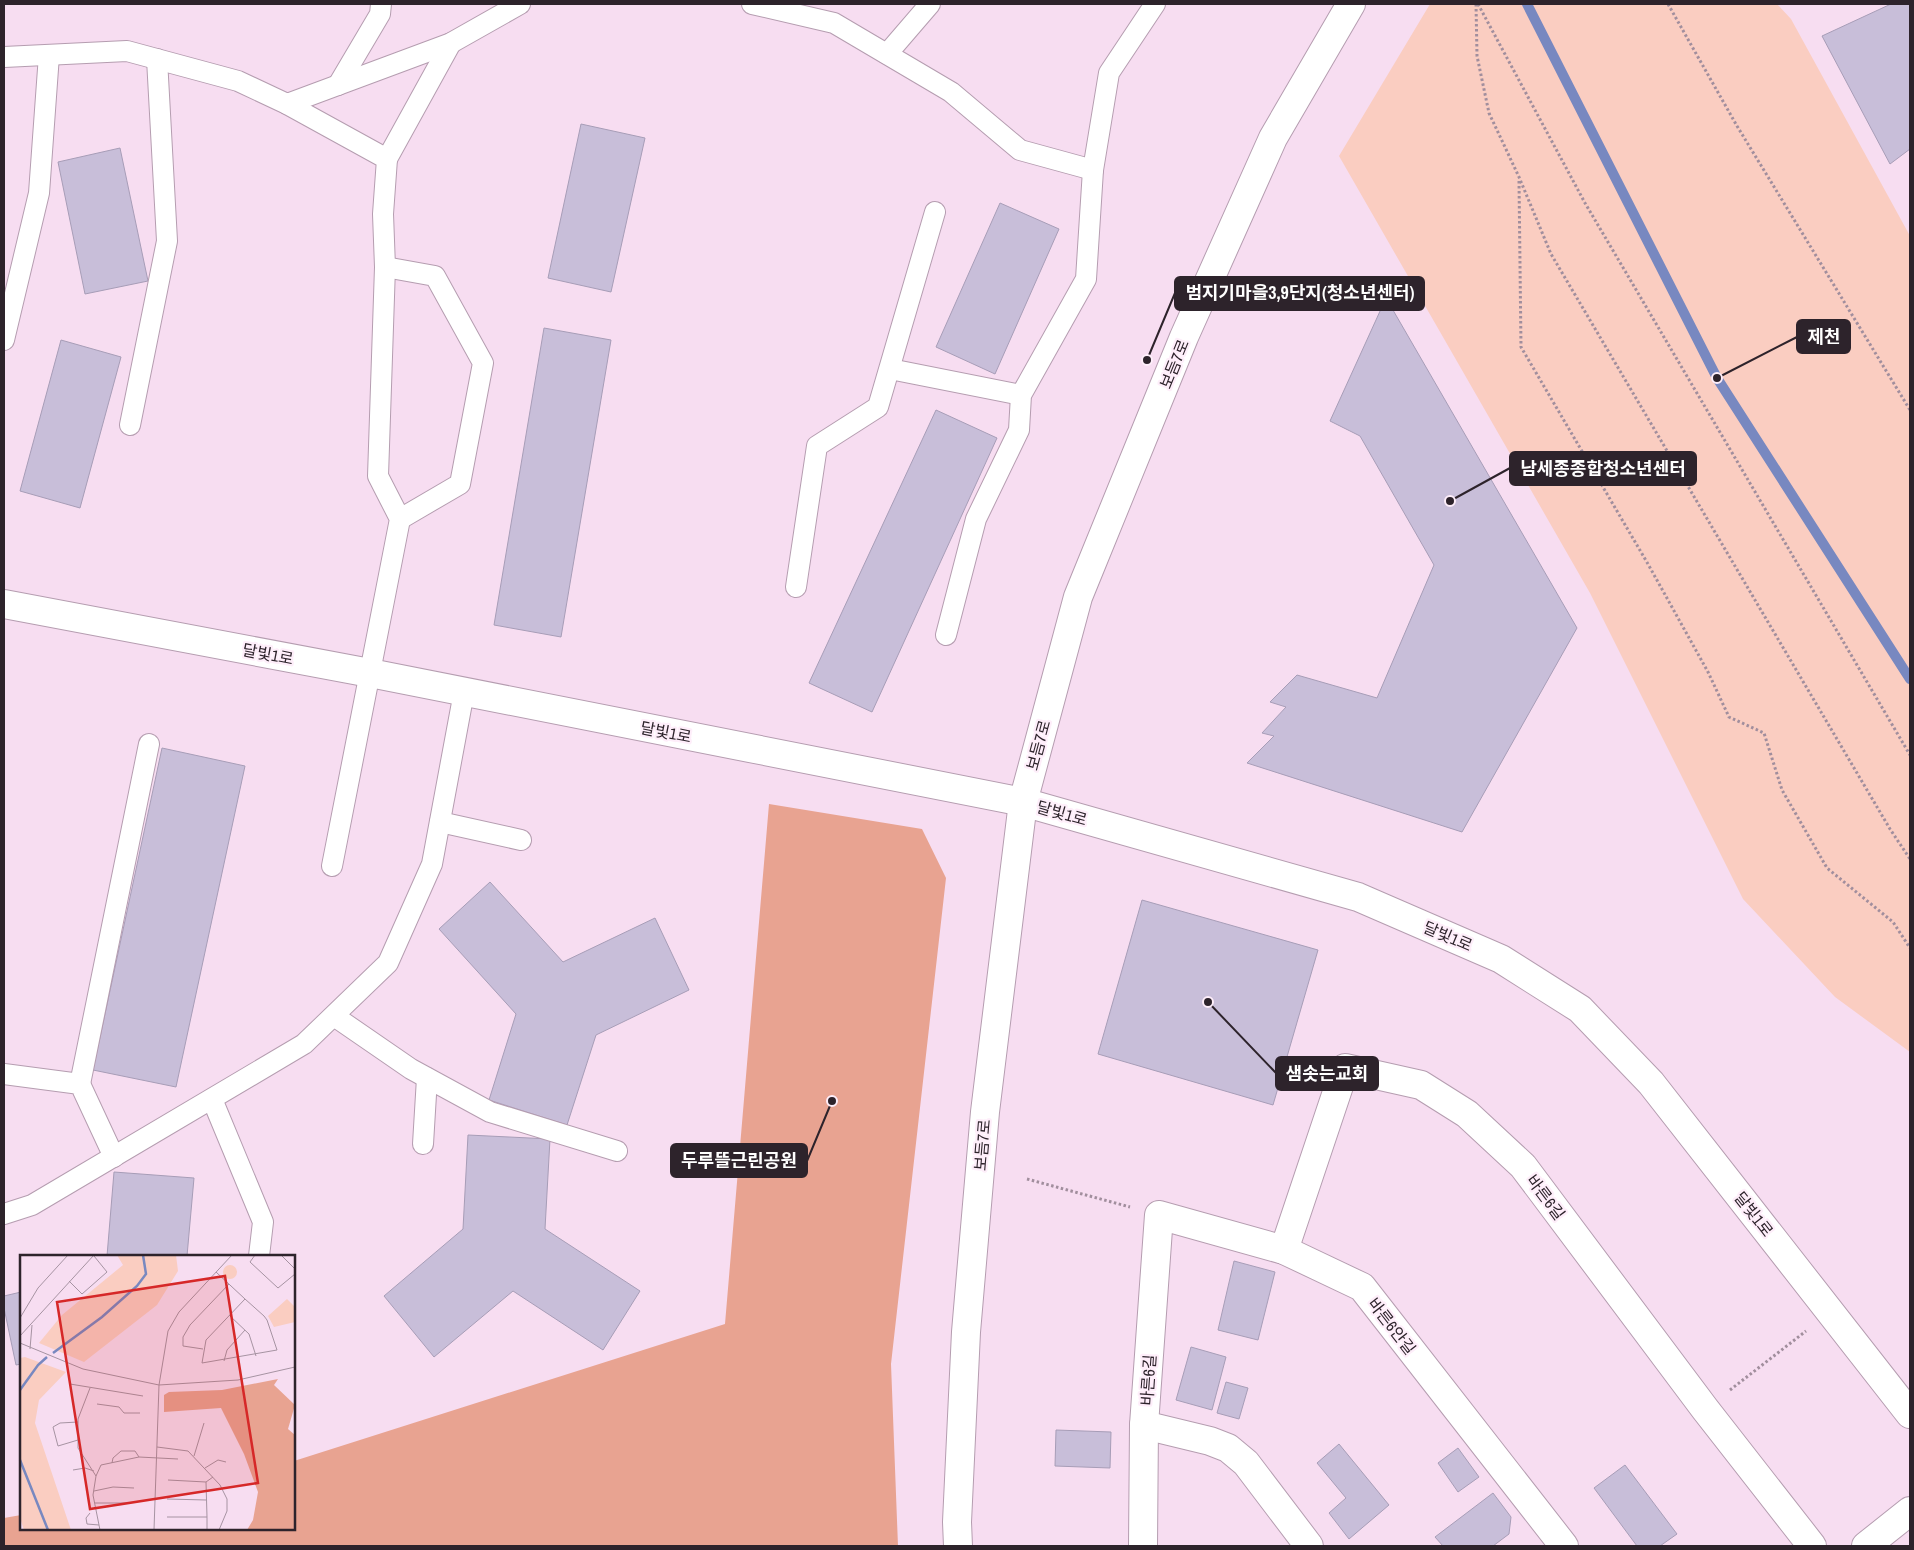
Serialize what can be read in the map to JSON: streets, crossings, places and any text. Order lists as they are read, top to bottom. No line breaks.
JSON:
{"streets":{"street":["보듬7로","달빛1로","바른6길","바른6안길"]},"crossings":[["보듬7로","달빛1로"],["바른6길","바른6안길"]],"places":["범지기마을3,9단지(청소년센터)","제천","남세종종합청소년센터","샘솟는교회","두루뜰근린공원"]}
